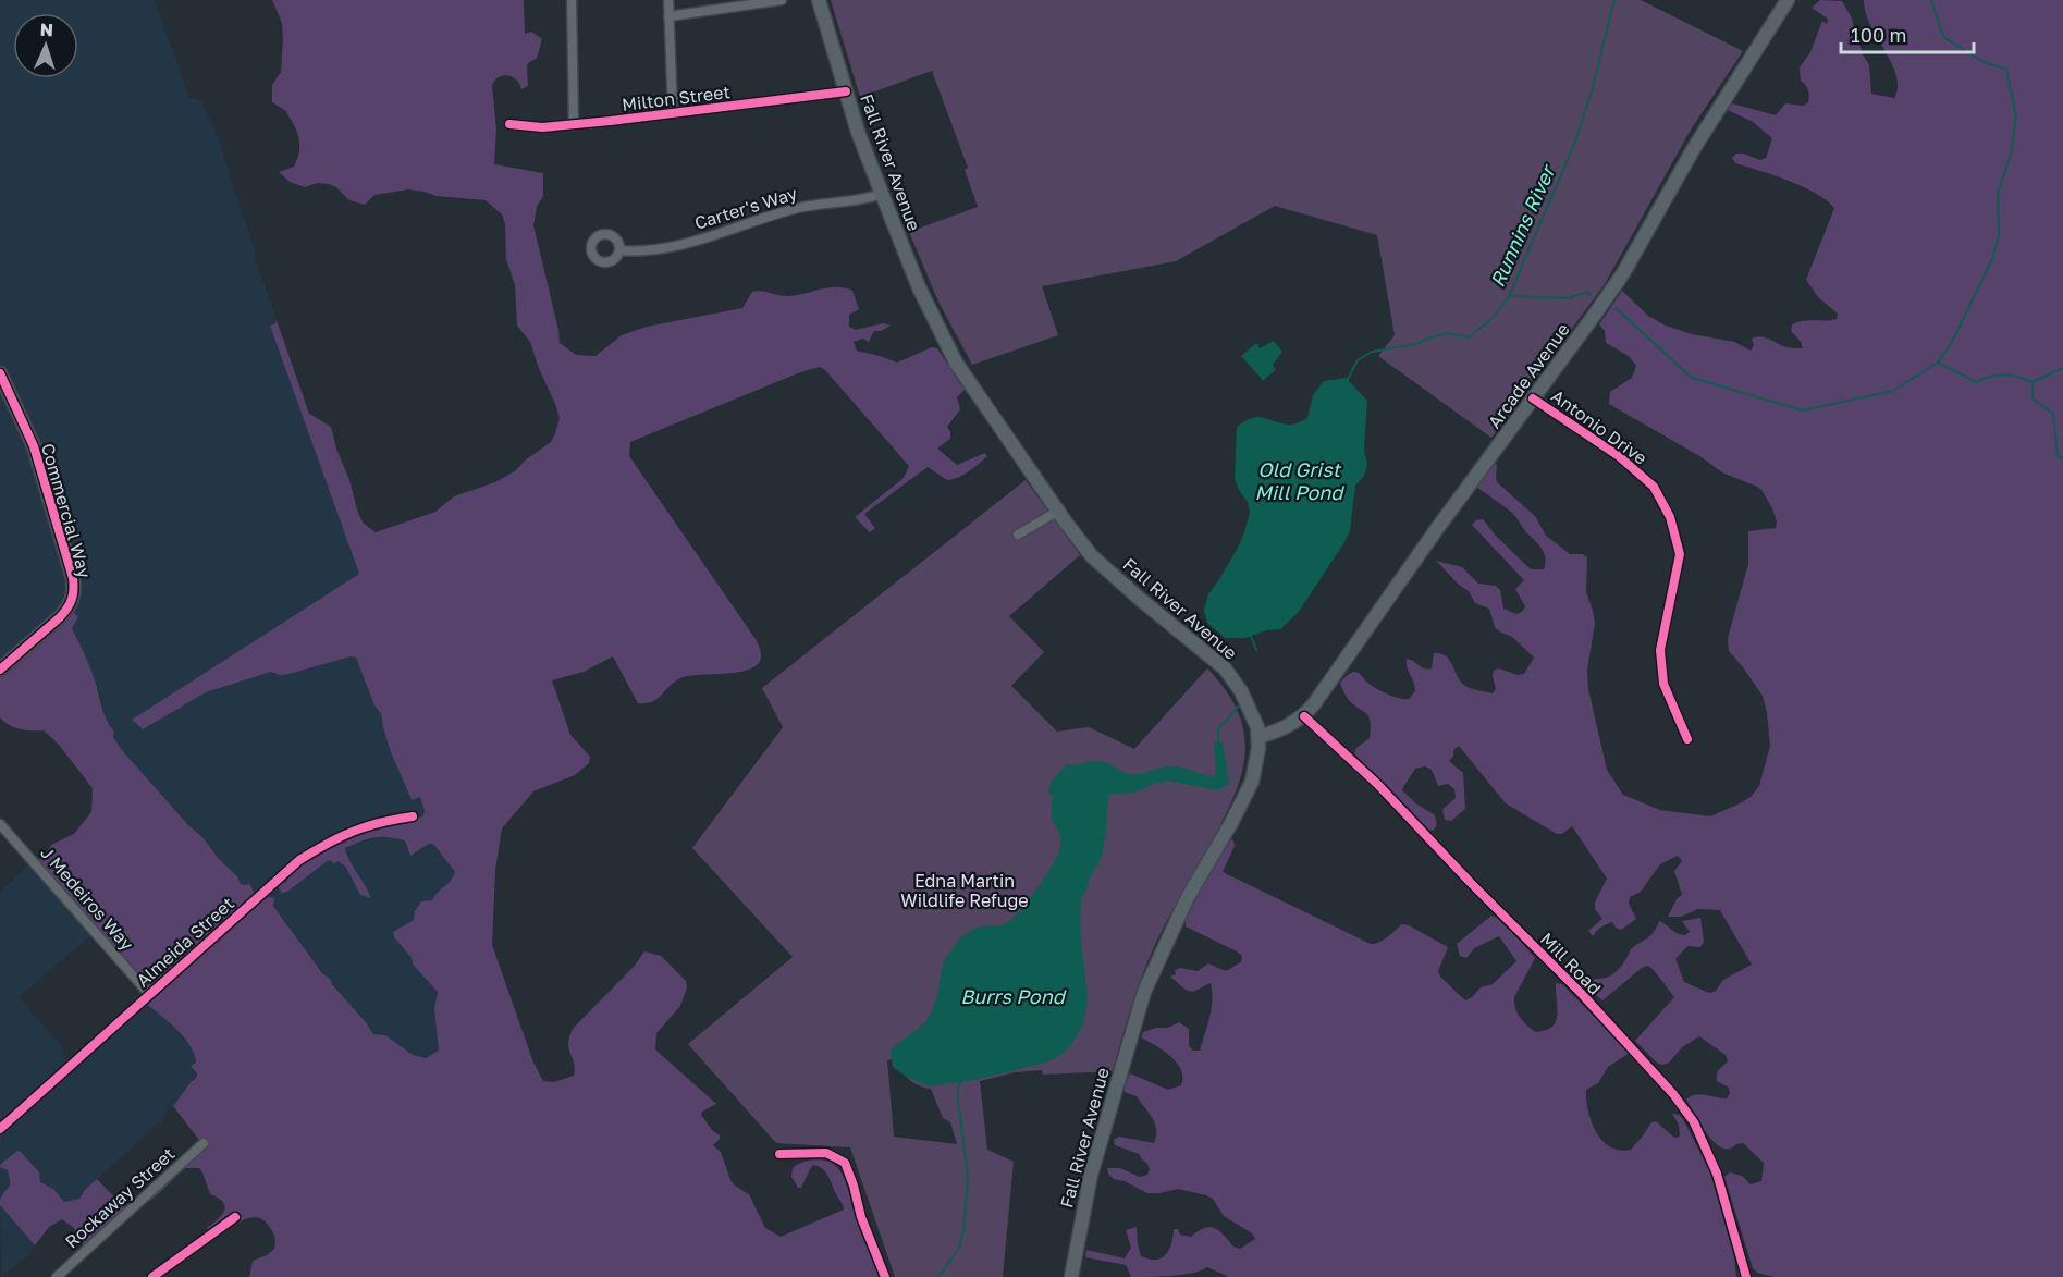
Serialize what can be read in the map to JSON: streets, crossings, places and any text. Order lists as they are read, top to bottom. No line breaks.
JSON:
{"streets":{"main road":["Fall River Avenue","Arcade Avenue","Commercial Way"],"street":["Milton Street","Carter's Way","Antonio Drive","J Medeiros Way","Almeida Street","Mill Road","Rockaway Street"]},"crossings":[["Milton Street","Fall River Avenue"],["Fall River Avenue","Carter's Way"],["Fall River Avenue","Arcade Avenue"],["Arcade Avenue","Antonio Drive"],["Arcade Avenue","Mill Road"],["J Medeiros Way","Almeida Street"]],"water":["Runnins River","Old Grist Mill Pond","Burrs Pond"],"parks":["Edna Martin Wildlife Refuge"],"scale_bar":"100 m","north":"top"}
